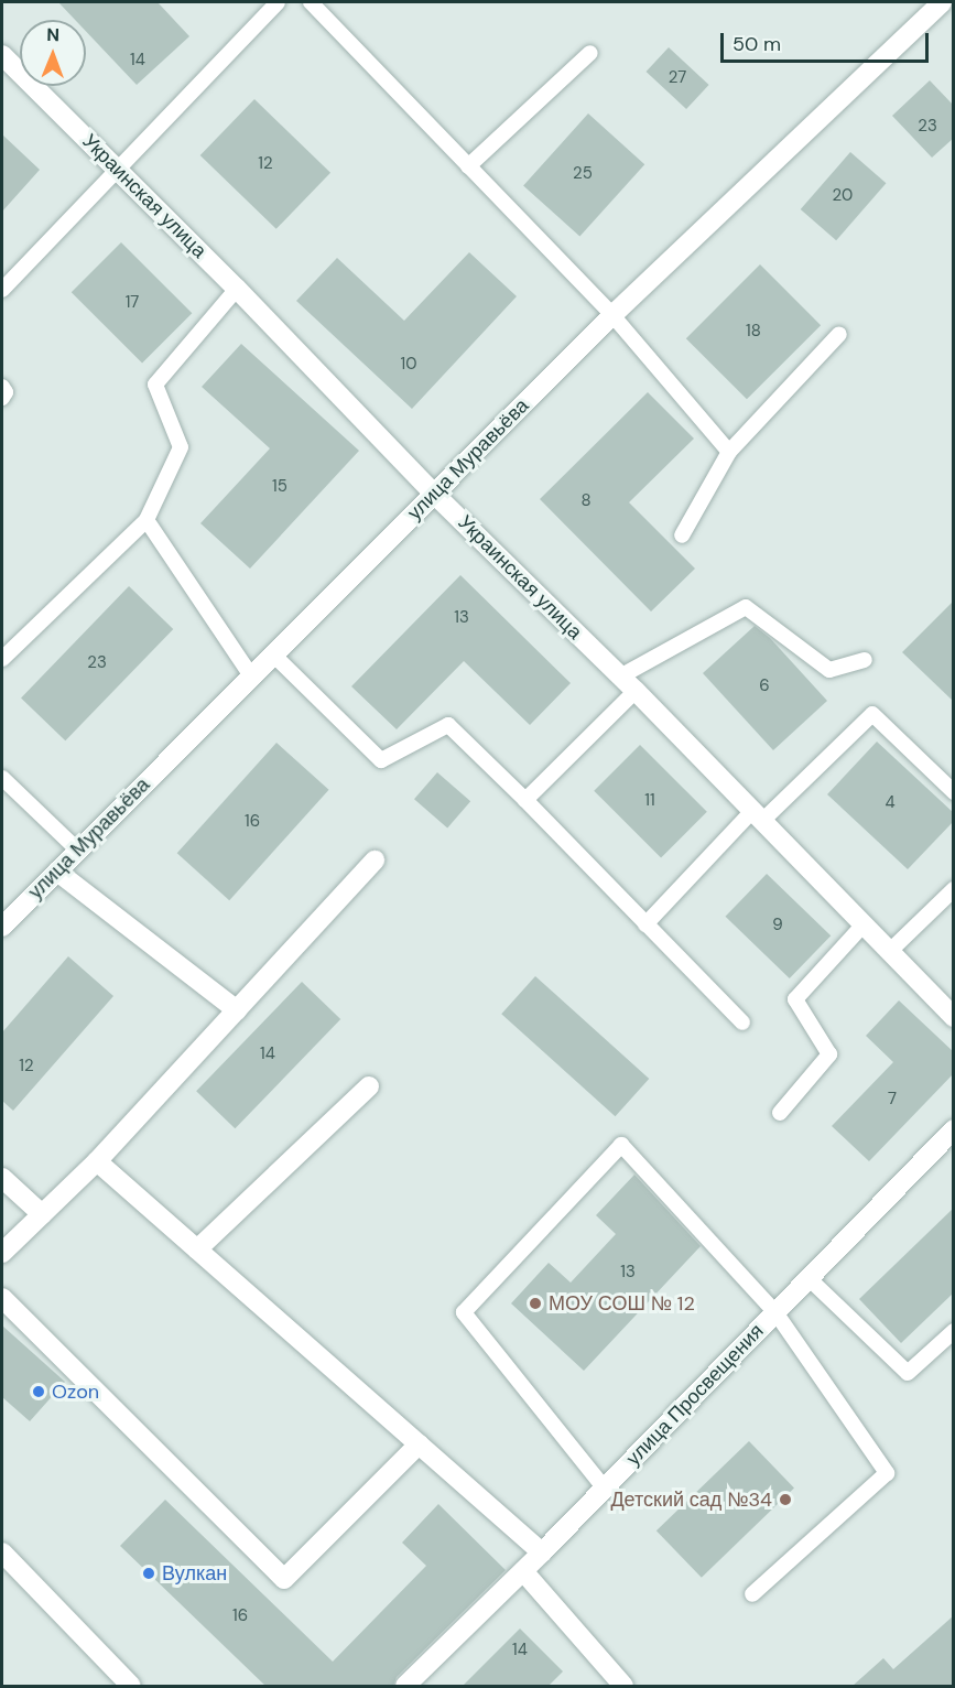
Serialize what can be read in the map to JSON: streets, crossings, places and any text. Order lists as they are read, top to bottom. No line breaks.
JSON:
{"streets":{"street":["Украинская улица","улица Муравьёва","улица Просвещения"]},"crossings":[["Украинская улица","улица Муравьёва"]],"places":["МОУ СОШ № 12","Ozon","Детский сад №34","Вулкан"],"house_numbers":["14","27","23","12","25","20","17","18","10","15","8","13","23","6","11","4","16","9","14","12","7","13","16","14"],"scale_bar":"50 m","north":"top"}
